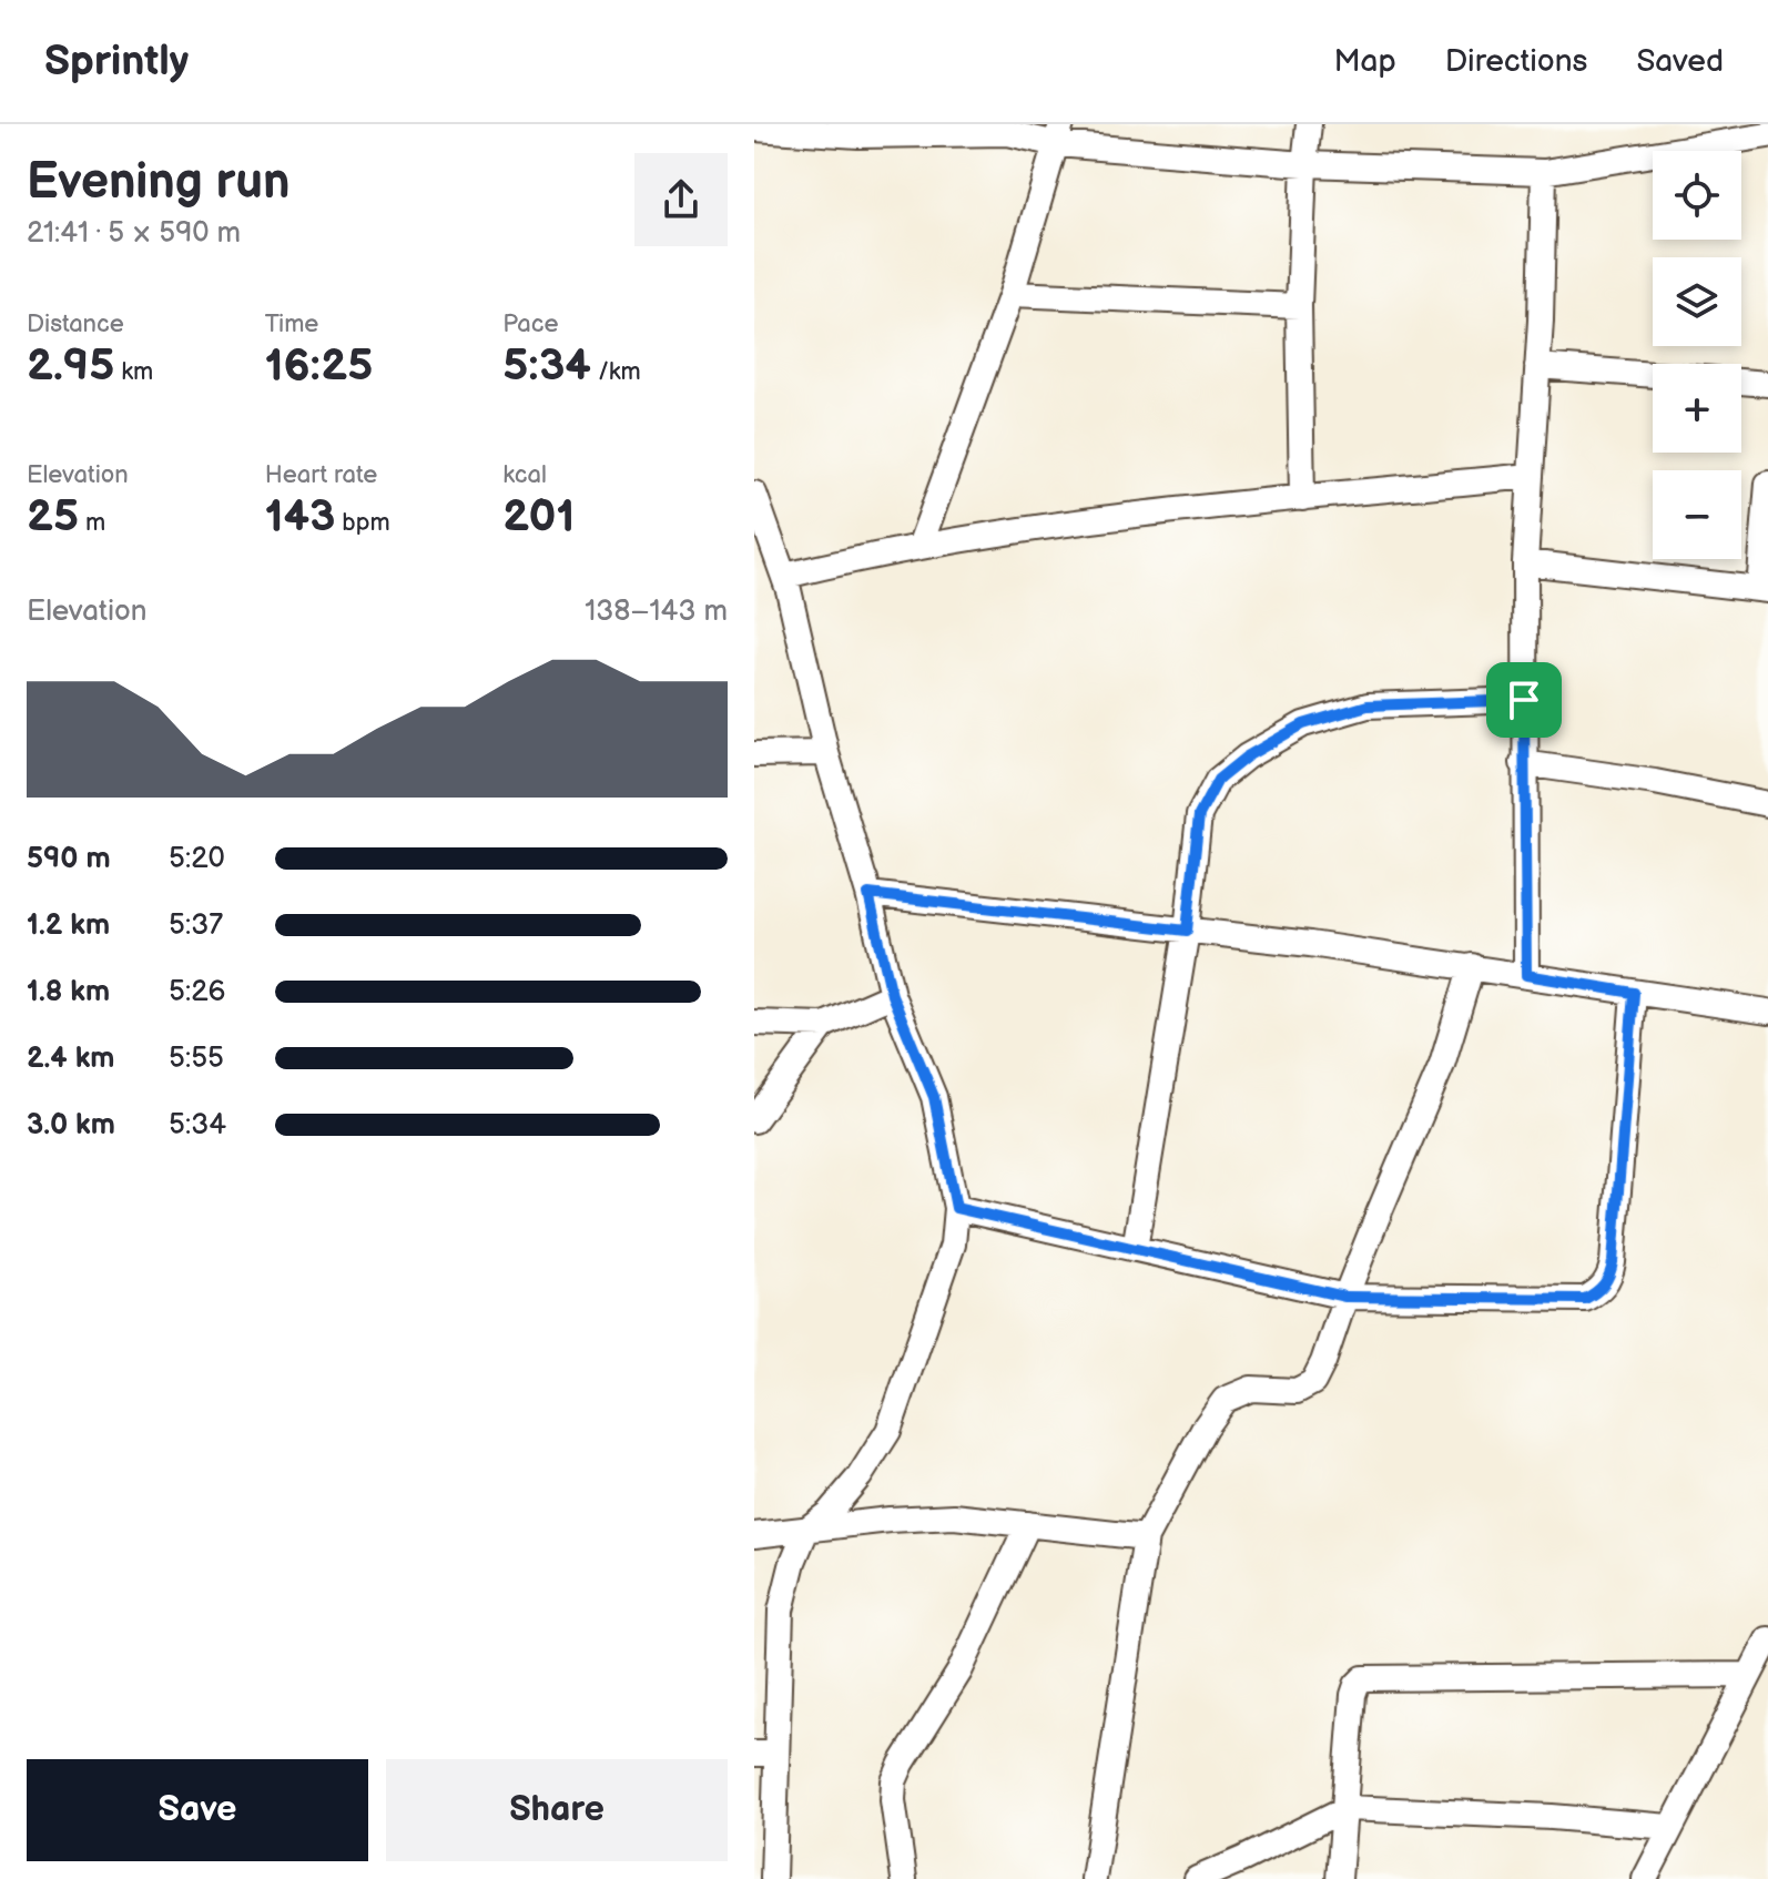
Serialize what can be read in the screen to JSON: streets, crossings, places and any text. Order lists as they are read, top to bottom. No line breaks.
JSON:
{"page":{"header":"Sprintly","nav":["Map","Directions","Saved"],"heading":["Evening run","21:41 · 5 × 590 m"],"map_buttons":["+","−"],"stats":[["Distance","2.95 km"],["Time","16:25"],["Pace","5:34 /km"],["Elevation","25 m"],["Heart rate","143 bpm"],["kcal","201"]],"chart":["Elevation","138–143 m"],"list":[{"name":"590 m","note":"5:20"},{"name":"1.2 km","note":"5:37"},{"name":"1.8 km","note":"5:26"},{"name":"2.4 km","note":"5:55"},{"name":"3.0 km","note":"5:34"}],"buttons":["Save","Share"]}}
